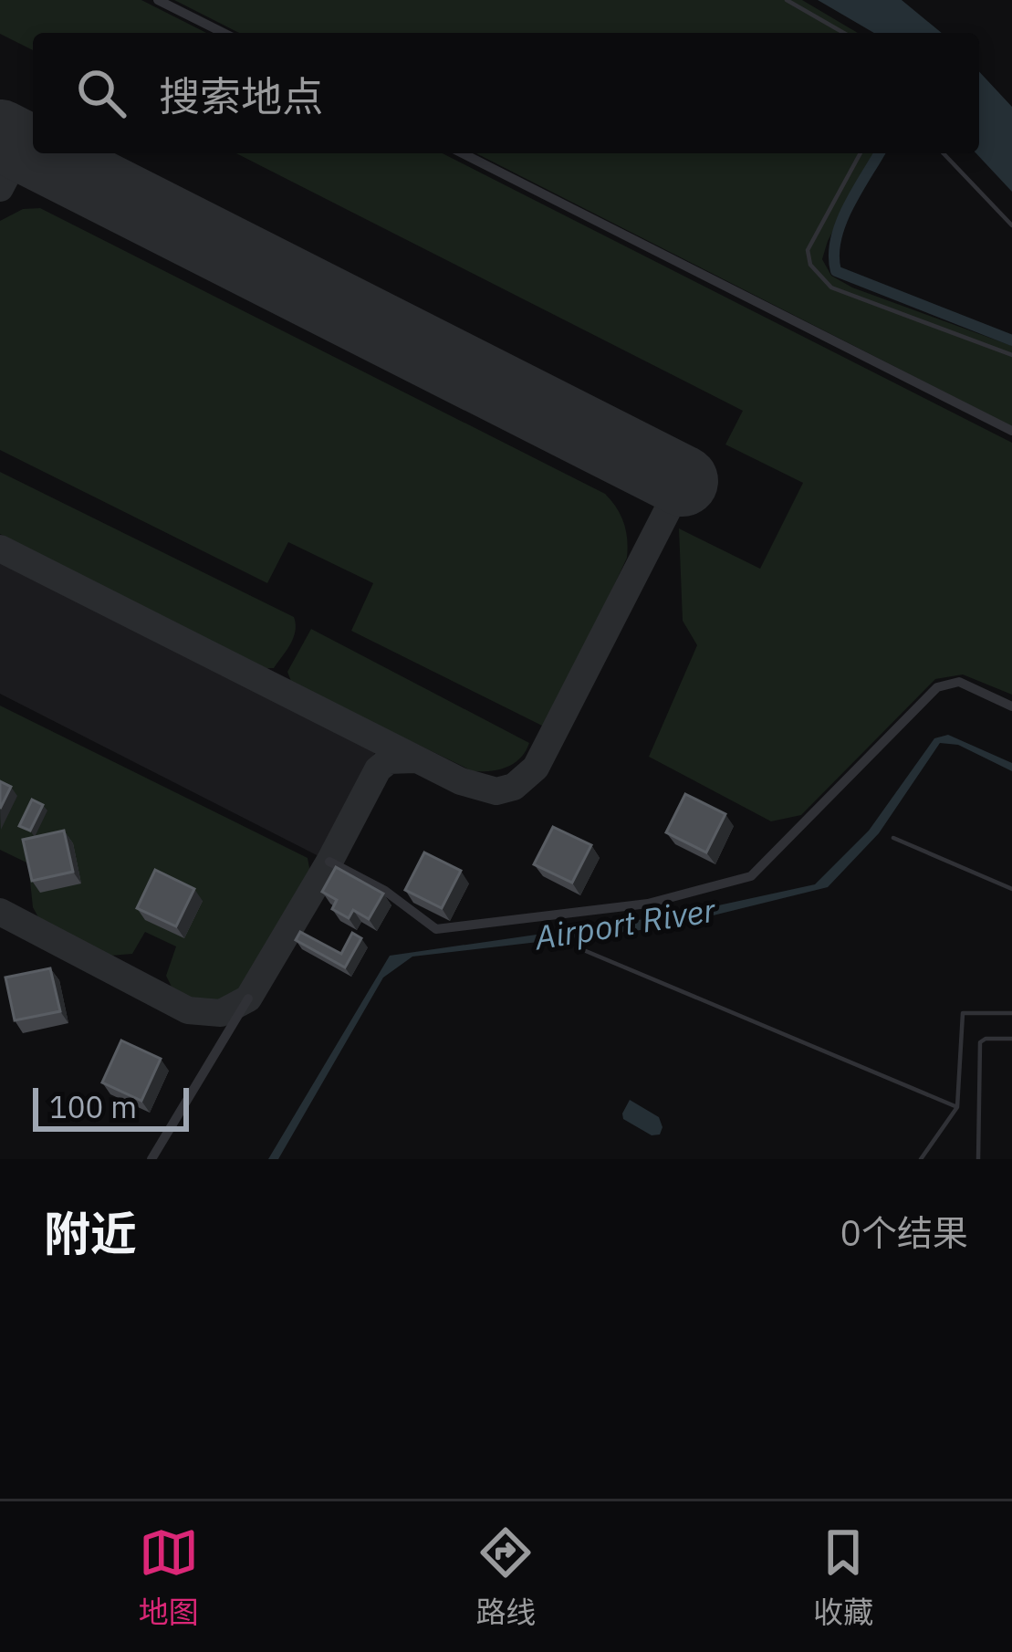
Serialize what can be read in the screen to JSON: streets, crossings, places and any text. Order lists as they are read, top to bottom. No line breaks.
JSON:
{"water":["Airport River"],"scale_bar":"100 m","page":{"search":"搜索地点","scale":"100 m","heading":["附近","0个结果"],"nav":["地图","路线","收藏"]}}
